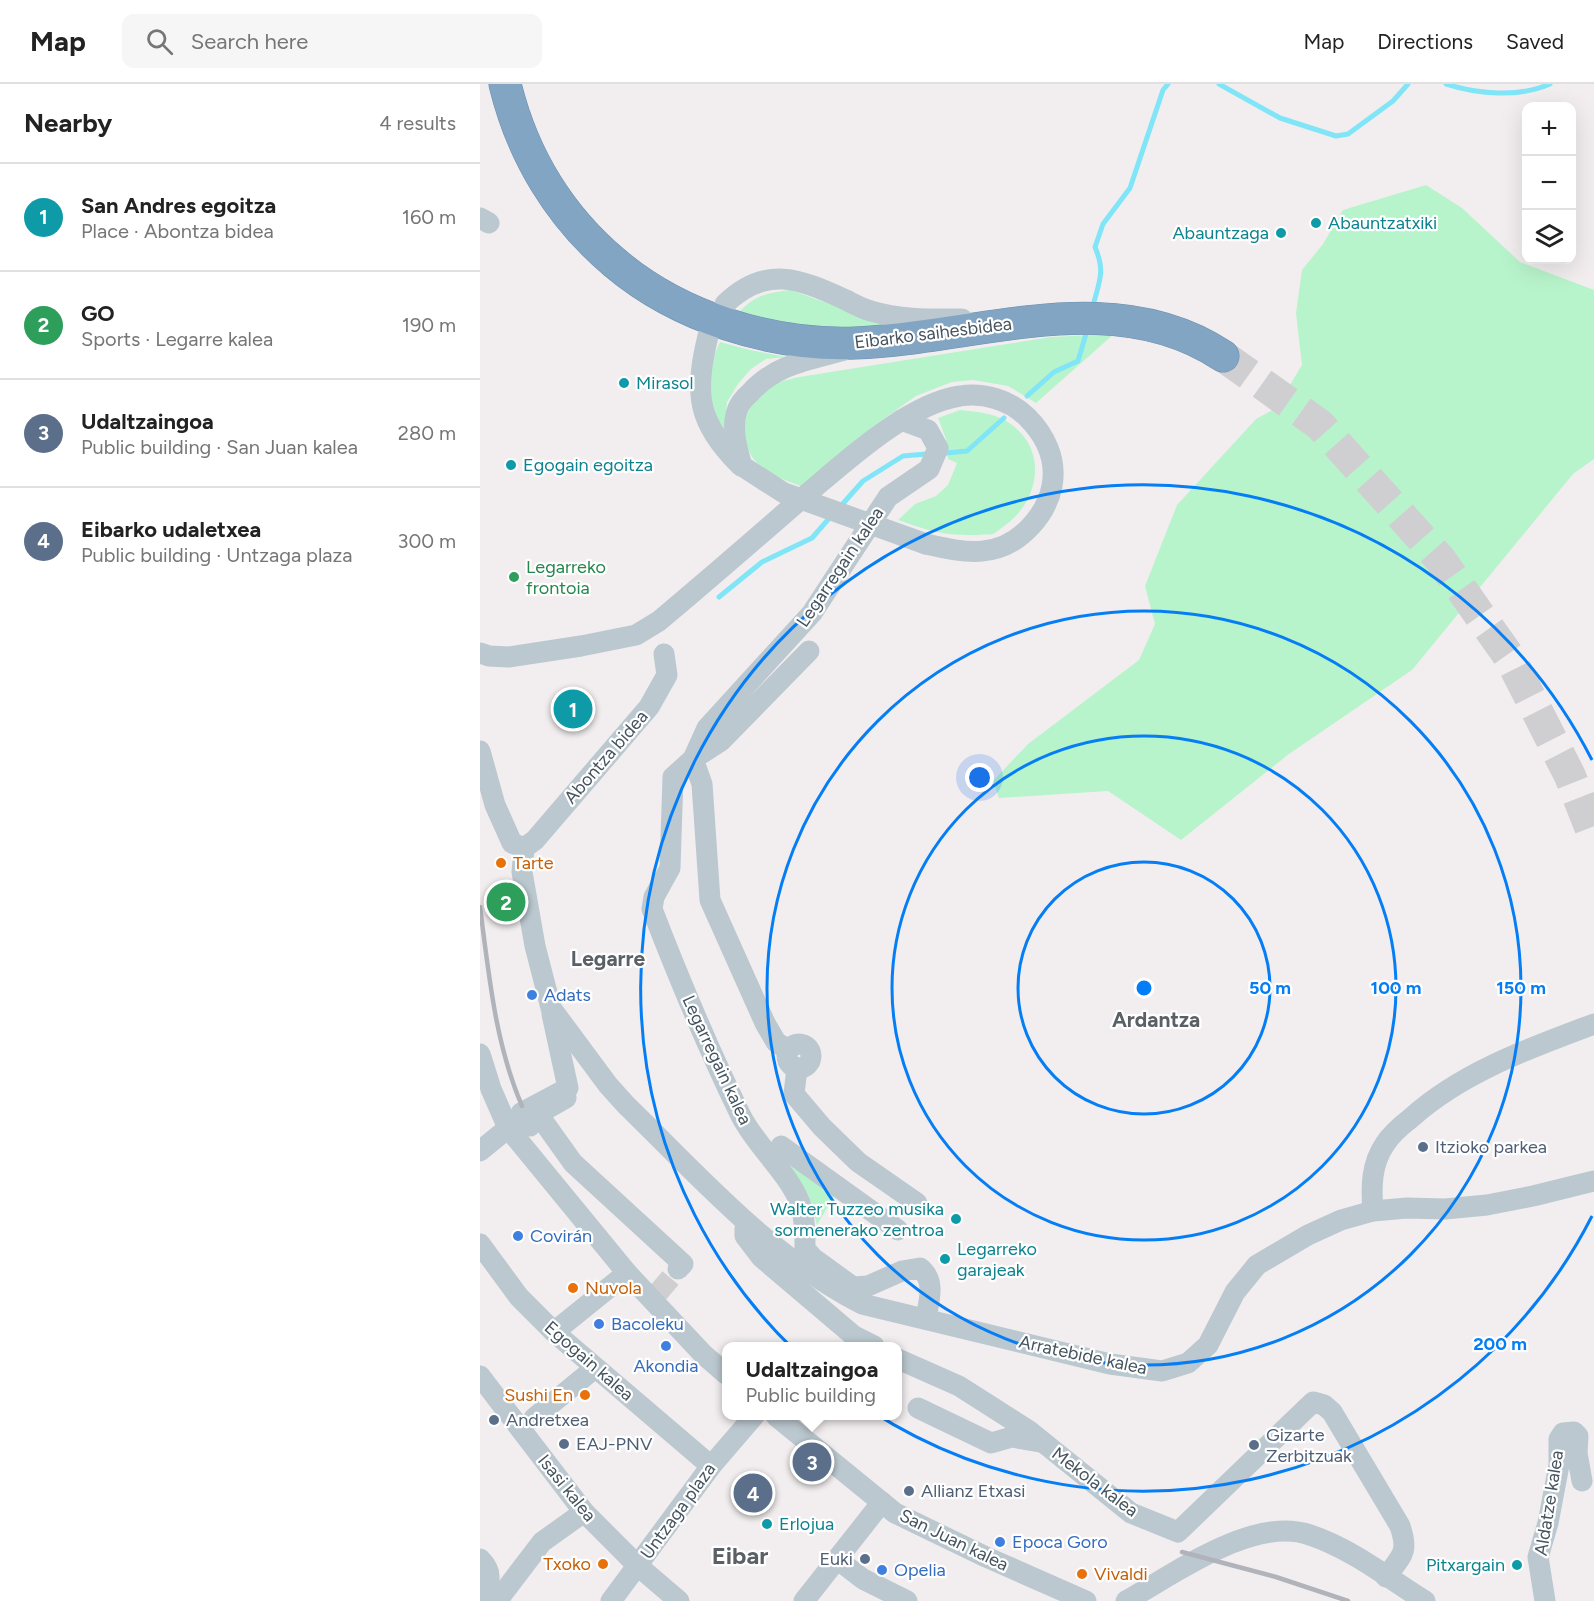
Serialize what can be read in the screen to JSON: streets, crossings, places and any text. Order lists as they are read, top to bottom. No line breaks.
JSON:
{"streets":{"highway":["Eibarko saihesbidea"],"street":["Legarregain kalea","Abontza bidea","Arratebide kalea","Egogain kalea","Mekola kalea","Isasi kalea","Aldatze kalea","Untzaga plaza","San Juan kalea"]},"crossings":[["Legarregain kalea","Arratebide kalea"],["Egogain kalea","Untzaga plaza"],["Isasi kalea","Untzaga plaza"]],"districts":["Legarre","Ardantza","Eibar"],"places":["Abauntzatxiki","Abauntzaga","Mirasol","Egogain egoitza","Legarreko frontoia","Tarte","Adats","Itzioko parkea","Walter Tuzzeo musika sormenerako zentroa","Covirán","Legarreko garajeak","Nuvola","Bacoleku","Akondia","Sushi En","Andretxea","EAJ-PNV","Gizarte Zerbitzuak","Allianz Etxasi","Erlojua","Epoca Goro","Euki","Txoko","Pitxargain","Opelia","Vivaldi"],"page":{"header":"Map","search":"Search here","nav":["Map","Directions","Saved"],"heading":["Nearby","4 results"],"map_buttons":["+","−"],"list":[{"mark":"1","name":"San Andres egoitza","note":"Place · Abontza bidea","value":"160 m"},{"mark":"2","name":"GO","note":"Sports · Legarre kalea","value":"190 m"},{"mark":"3","name":"Udaltzaingoa","note":"Public building · San Juan kalea","value":"280 m"},{"mark":"4","name":"Eibarko udaletxea","note":"Public building · Untzaga plaza","value":"300 m"}],"pins":["1","2","3","4"],"popup":["Udaltzaingoa","Public building"]},"rings":["50 m","100 m","150 m","200 m"]}
